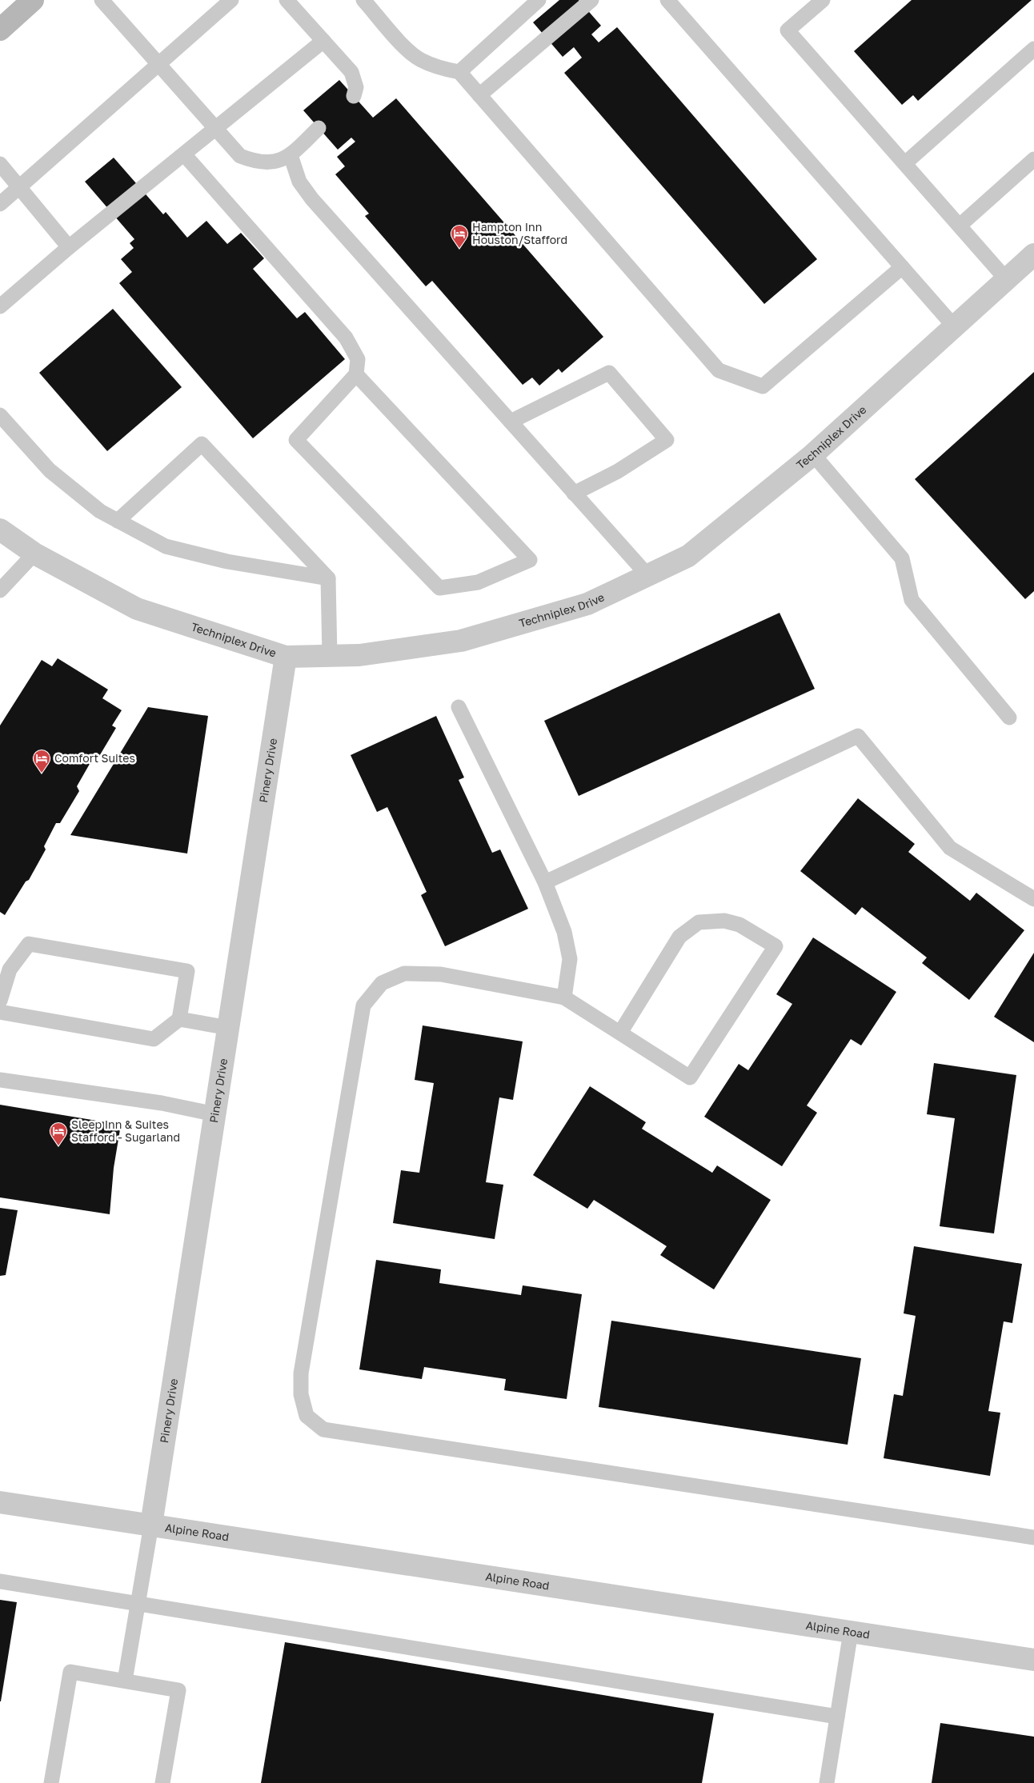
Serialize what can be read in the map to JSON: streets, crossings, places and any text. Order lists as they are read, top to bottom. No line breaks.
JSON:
{"streets":{"street":["Techniplex Drive","Pinery Drive","Alpine Road"]},"crossings":[["Techniplex Drive","Pinery Drive"],["Pinery Drive","Alpine Road"]],"places":{"hotel":["Hampton Inn Houston/Stafford","Comfort Suites","Sleep Inn & Suites Stafford - Sugarland"]}}
